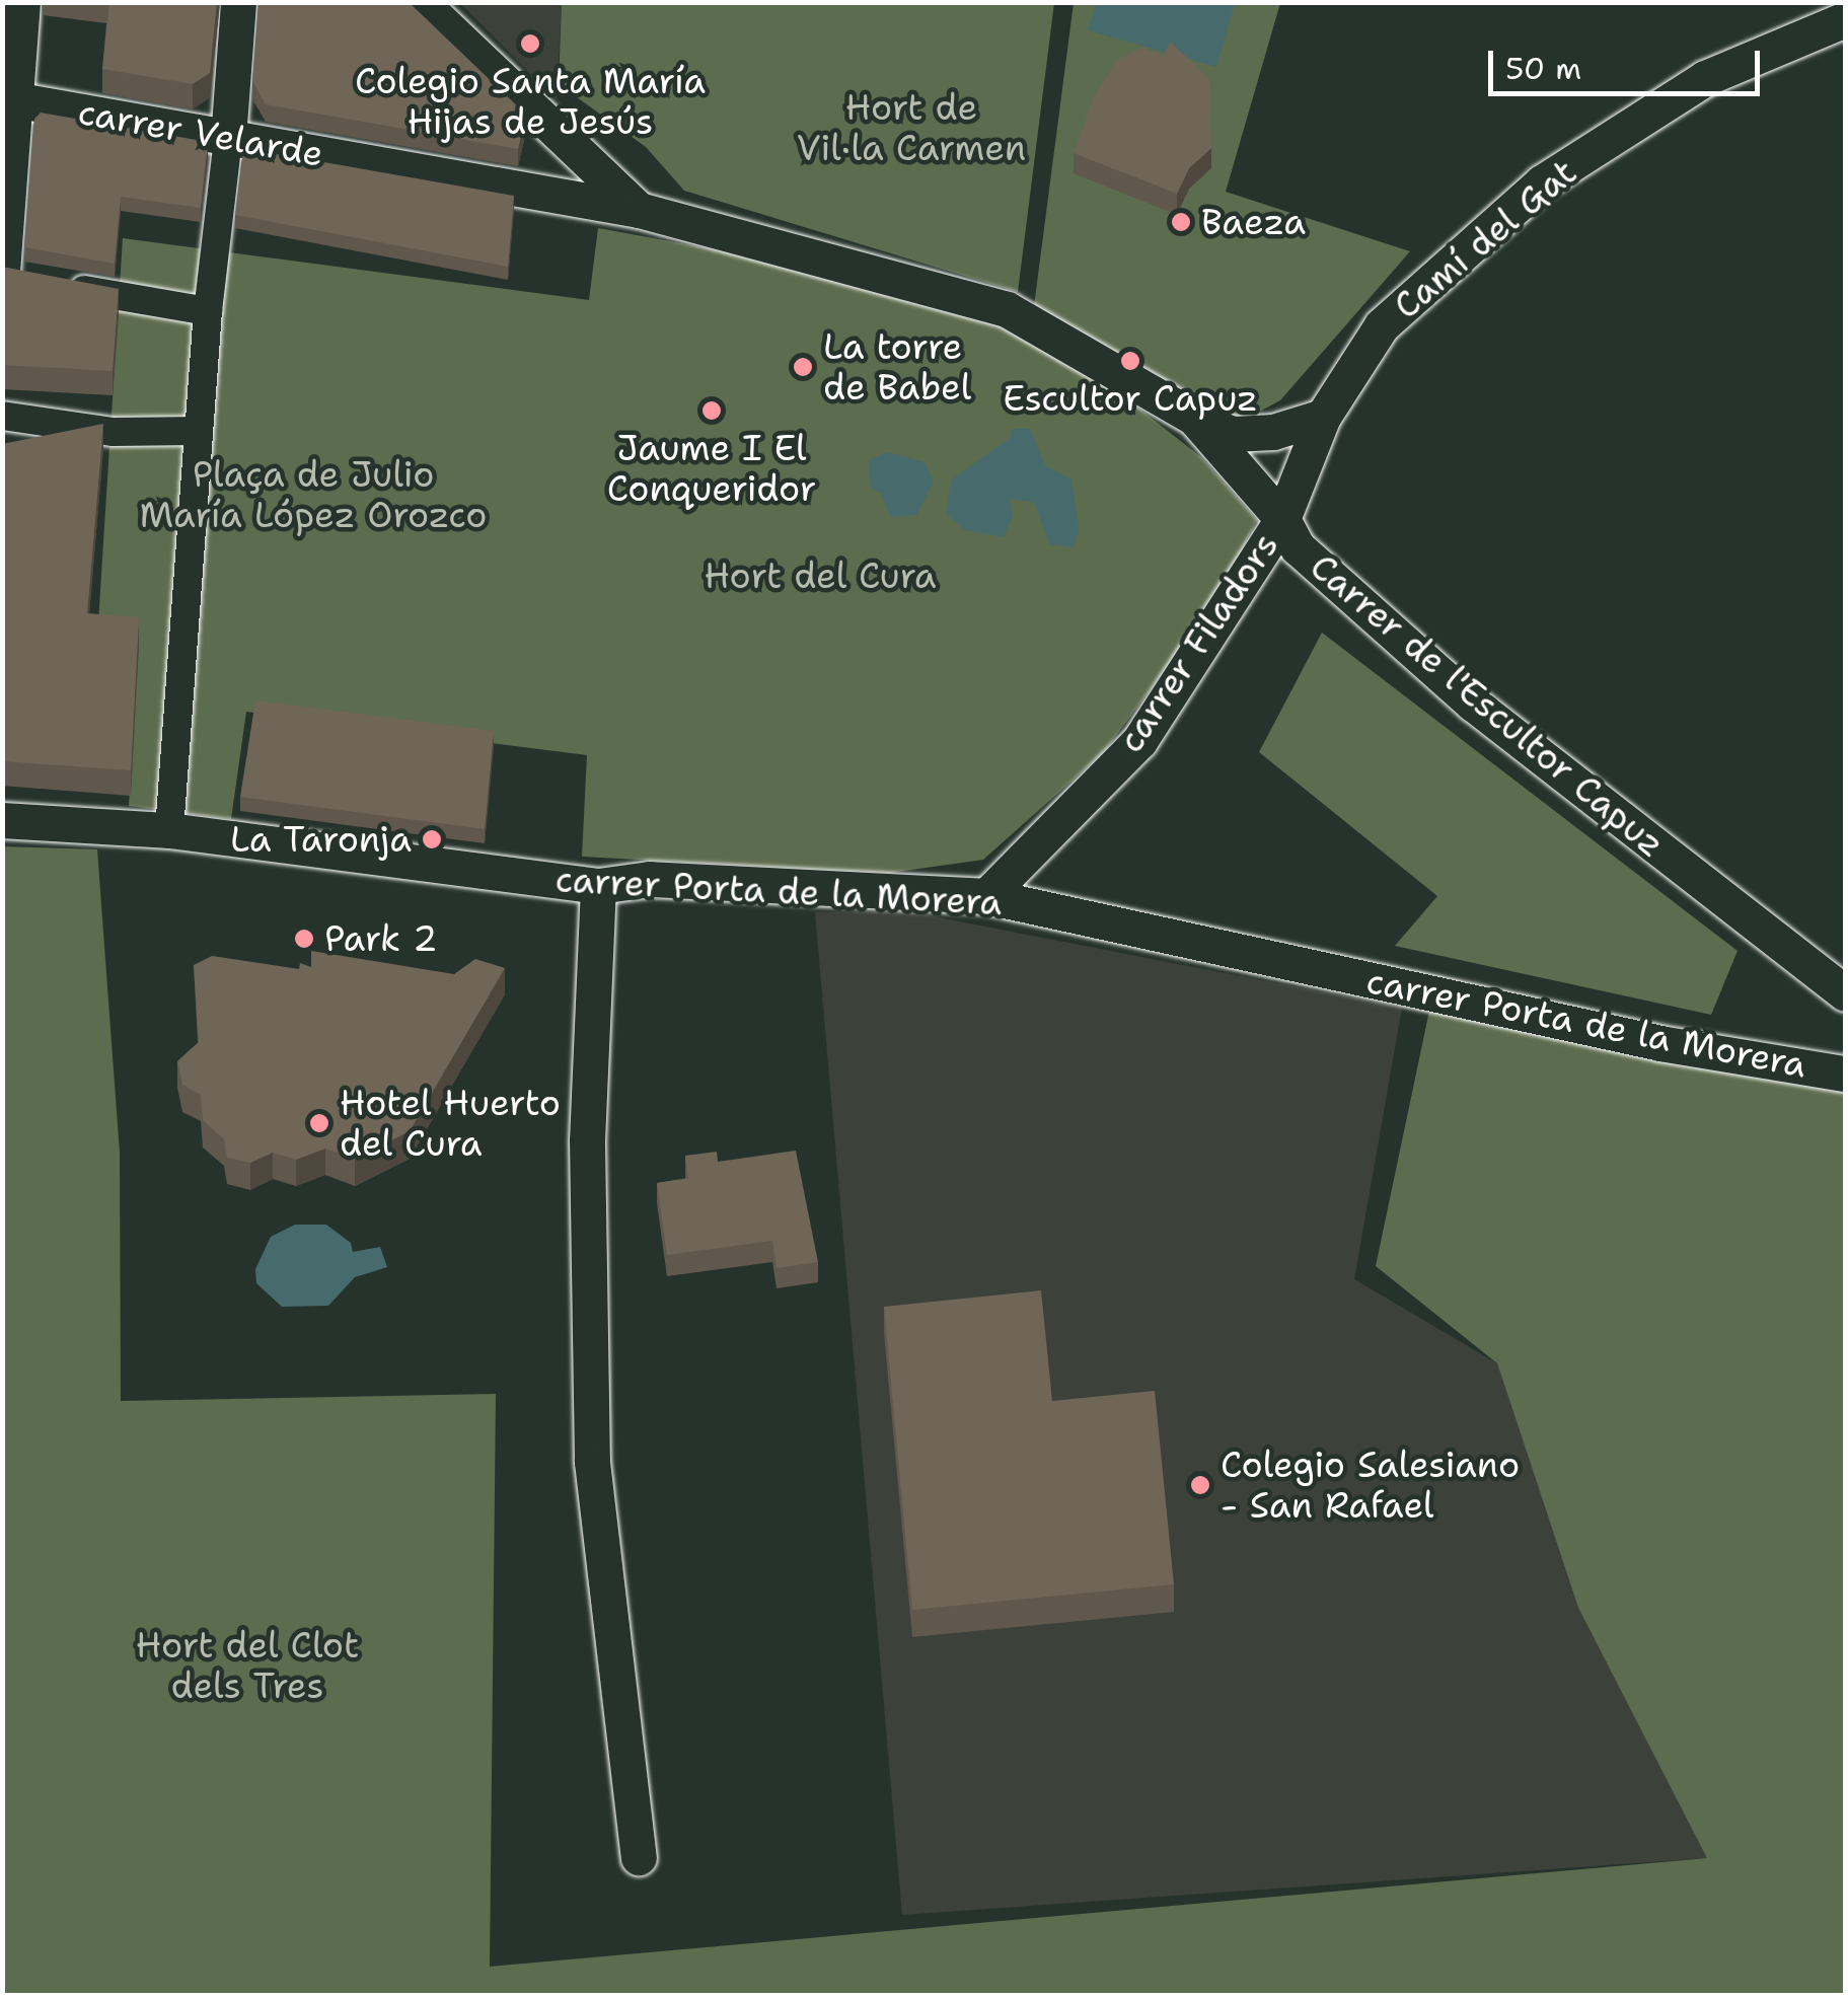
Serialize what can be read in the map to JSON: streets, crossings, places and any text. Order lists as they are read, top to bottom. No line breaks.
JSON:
{"streets":{"street":["carrer Velarde","Camí del Gat","carrer Filadors","Carrer de l'Escultor Capuz","carrer Porta de la Morera"]},"crossings":[["carrer Velarde","Carrer de l'Escultor Capuz"],["Camí del Gat","carrer Filadors"],["Camí del Gat","Carrer de l'Escultor Capuz"],["carrer Filadors","Carrer de l'Escultor Capuz"],["carrer Filadors","carrer Porta de la Morera"]],"parks":["Hort de Vil·la Carmen","Plaça de Julio María López Orozco","Hort del Cura","Hort del Clot dels Tres"],"places":["Colegio Santa María Hijas de Jesús","Baeza","Escultor Capuz","La torre de Babel","Jaume I El Conqueridor","La Taronja","Park 2","Hotel Huerto del Cura","Colegio Salesiano - San Rafael"],"scale_bar":"50 m"}
